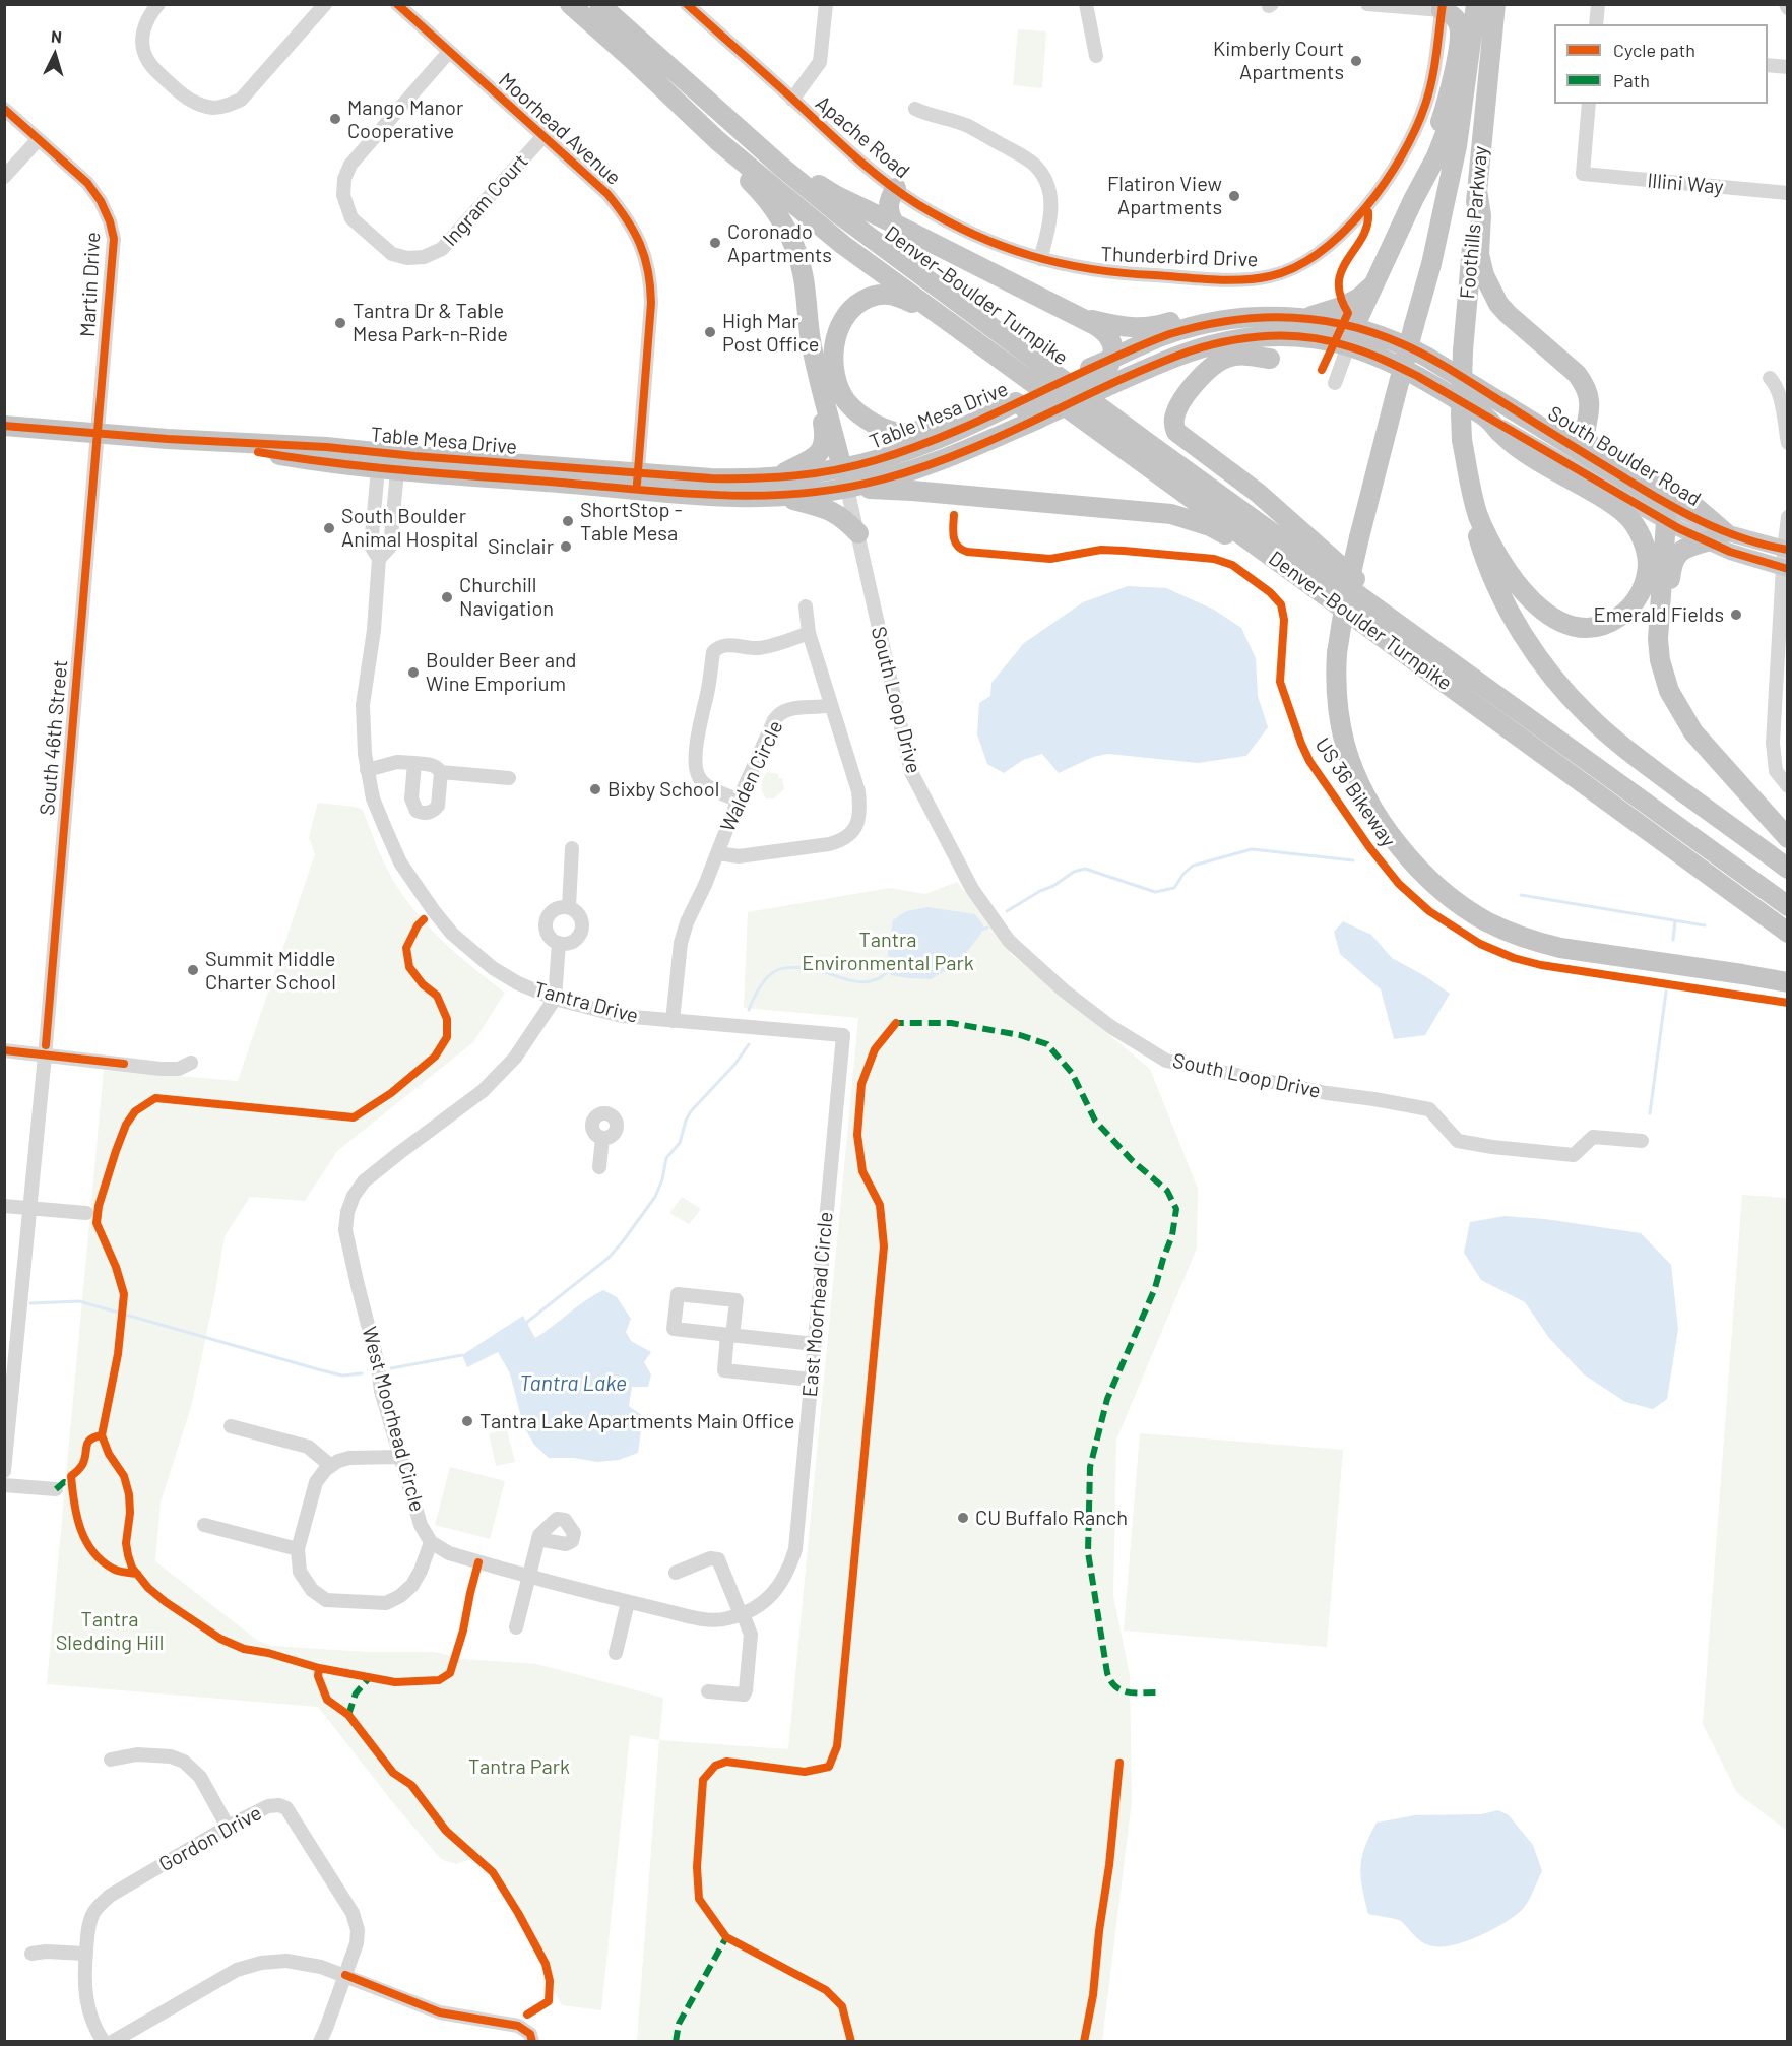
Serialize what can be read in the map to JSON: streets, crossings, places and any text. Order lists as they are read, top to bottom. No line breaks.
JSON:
{"streets":{"highway":["Foothills Parkway","Denver–Boulder Turnpike","Table Mesa Drive","South Boulder Road"],"street":["Moorhead Avenue","Apache Road","Illini Way","Ingram Court","Thunderbird Drive","Martin Drive","South Loop Drive","South 46th Street","Walden Circle","Tantra Drive","East Moorhead Circle","West Moorhead Circle","Gordon Drive"],"cycle path":["US 36 Bikeway"]},"crossings":[["Moorhead Avenue","Ingram Court"],["Moorhead Avenue","Table Mesa Drive"],["Apache Road","Thunderbird Drive"],["Martin Drive","Table Mesa Drive"],["Martin Drive","South 46th Street"],["Table Mesa Drive","South Boulder Road"],["Table Mesa Drive","South Loop Drive"],["Table Mesa Drive","South 46th Street"],["Table Mesa Drive","Tantra Drive"],["Walden Circle","Tantra Drive"],["Tantra Drive","East Moorhead Circle"],["Tantra Drive","West Moorhead Circle"]],"water":["Tantra Lake"],"parks":["Tantra Environmental Park","Tantra Sledding Hill","Tantra Park"],"places":["Kimberly Court Apartments","Mango Manor Cooperative","Flatiron View Apartments","Coronado Apartments","Tantra Dr & Table Mesa Park-n-Ride","High Mar Post Office","ShortStop - Table Mesa","South Boulder Animal Hospital","Sinclair","Churchill Navigation","Emerald Fields","Boulder Beer and Wine Emporium","Bixby School","Summit Middle Charter School","Tantra Lake Apartments Main Office","CU Buffalo Ranch"],"legend":["Cycle path","Path"],"north":"top"}
